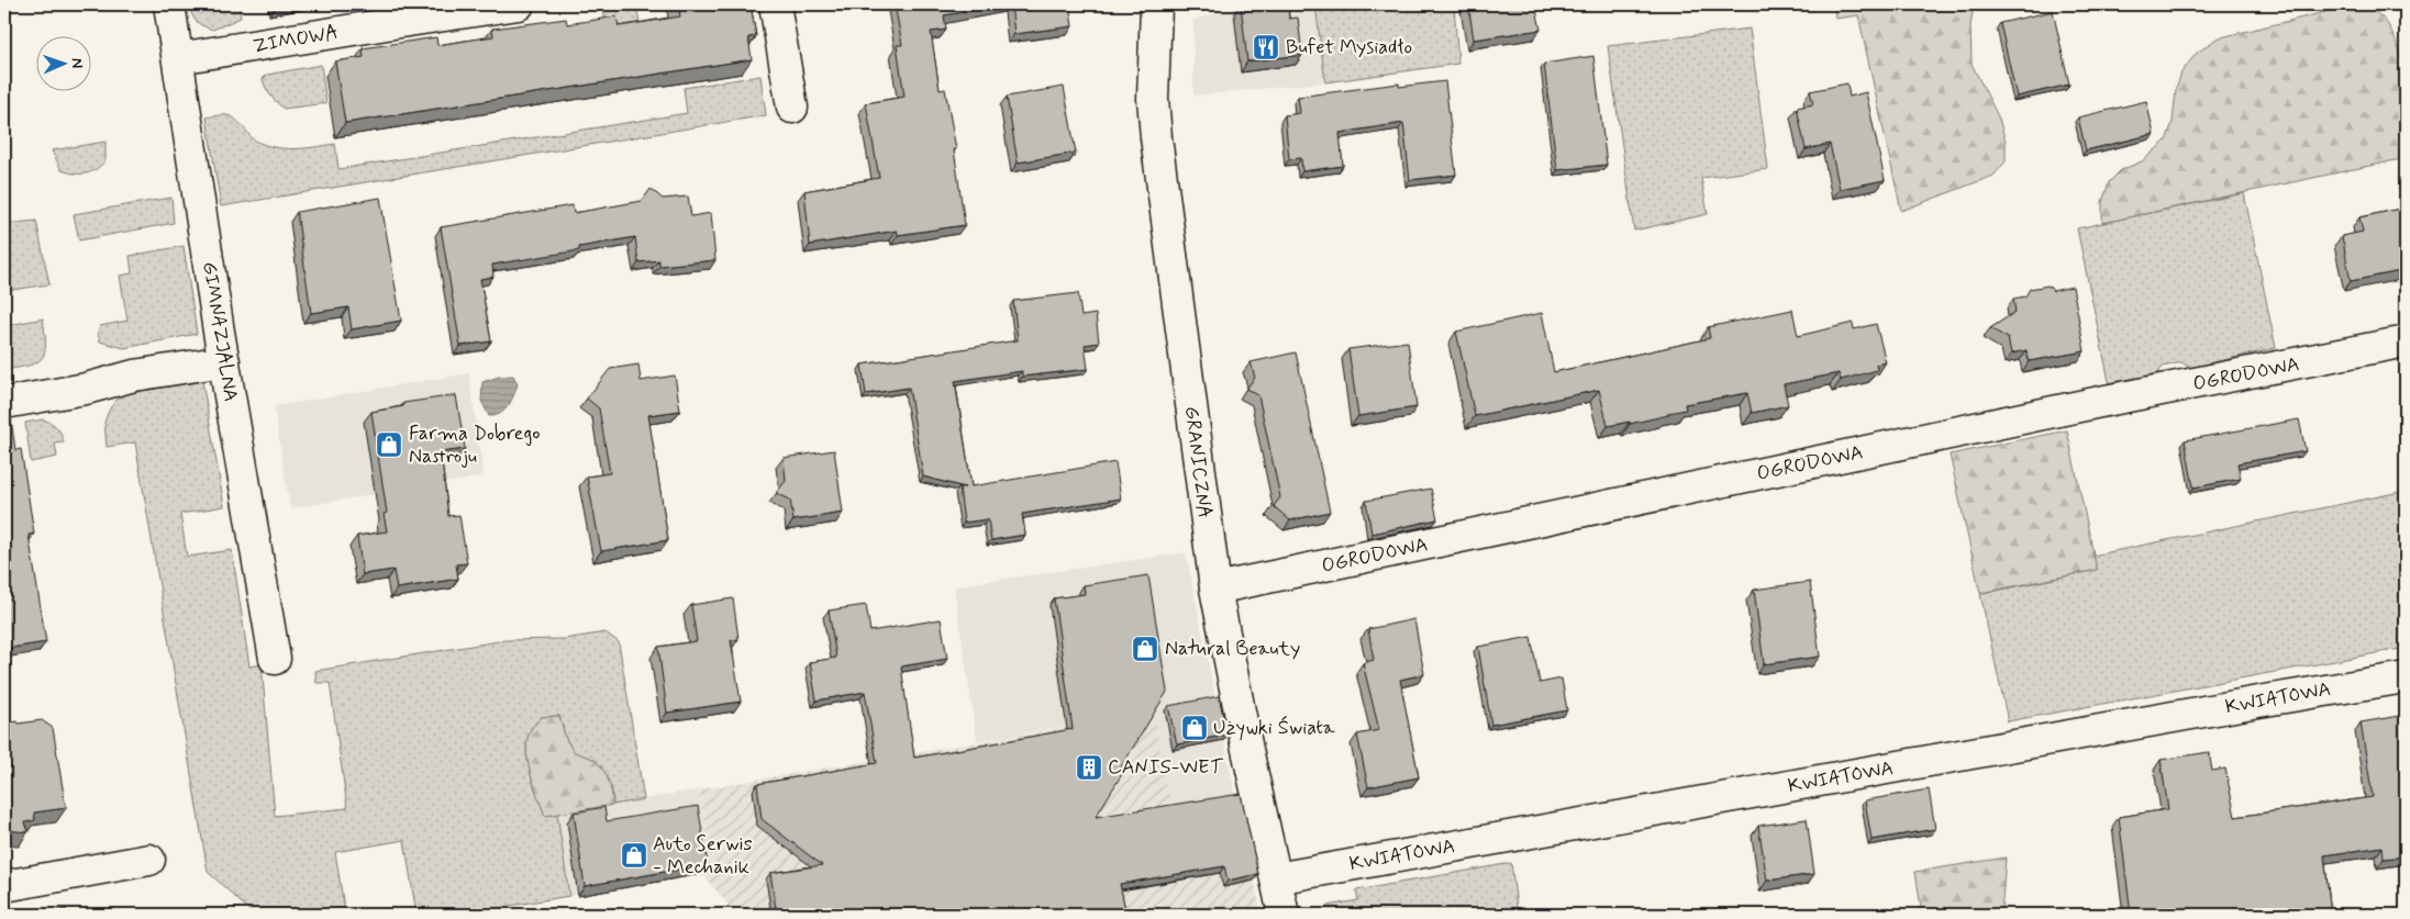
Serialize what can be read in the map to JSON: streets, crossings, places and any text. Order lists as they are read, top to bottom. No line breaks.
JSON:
{"streets":{"street":["ZIMOWA","GIMNAZJALNA","OGRODOWA","GRANICZNA","KWIATOWA"]},"crossings":[["ZIMOWA","GIMNAZJALNA"],["OGRODOWA","GRANICZNA"],["GRANICZNA","KWIATOWA"]],"places":{"restaurant":["Bufet Mysiadło"],"shop":["Farma Dobrego Nastroju","Natural Beauty","Używki Świata","Auto Serwis - Mechanik"],"building":["CANIS-WET"]},"north":"right"}
